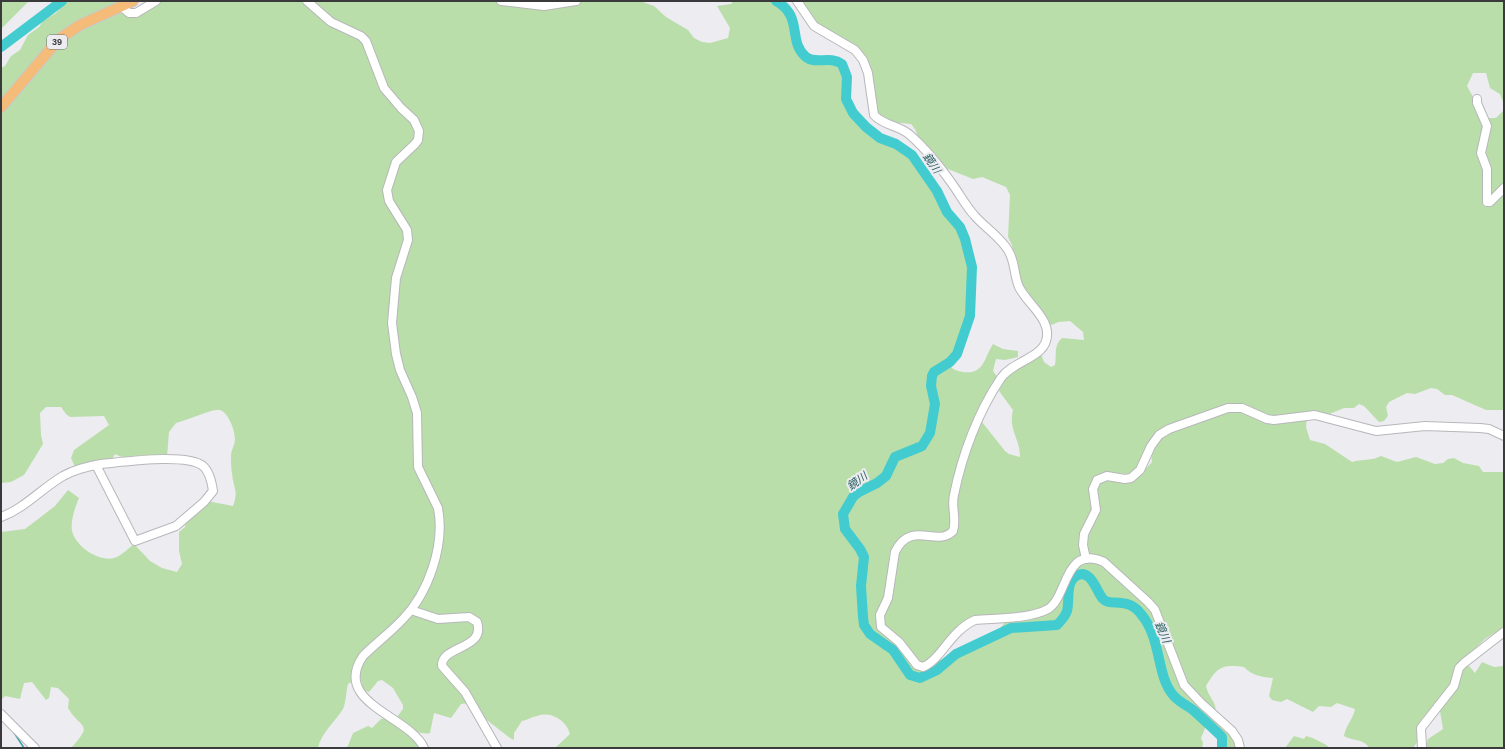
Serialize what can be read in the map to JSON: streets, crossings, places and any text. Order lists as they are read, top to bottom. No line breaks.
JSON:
{"streets":{"main road":["39"]},"water":["鏡川"]}
